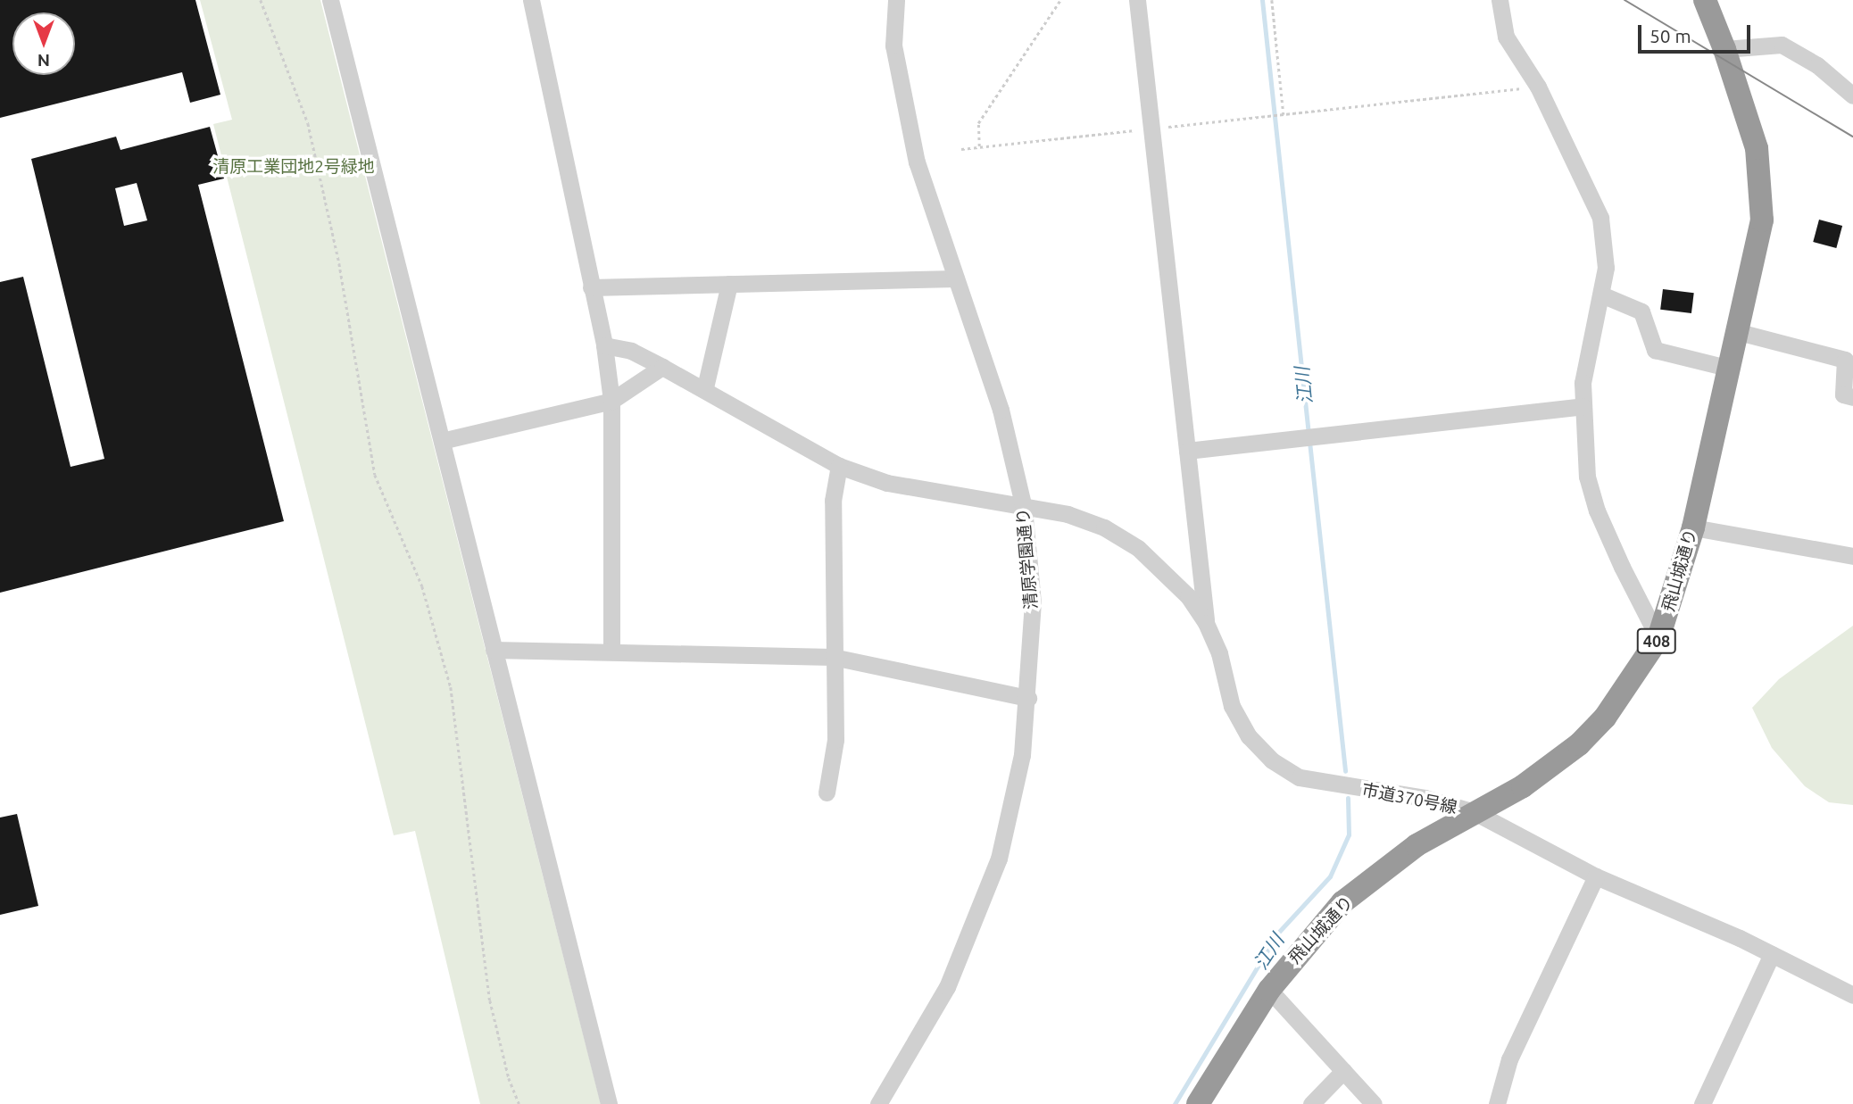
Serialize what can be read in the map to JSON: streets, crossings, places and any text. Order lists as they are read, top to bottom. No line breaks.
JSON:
{"streets":{"highway":["飛山城通り","408"],"street":["清原学園通り","市道370号線"]},"crossings":[["清原学園通り","市道370号線"],["飛山城通り","市道370号線"]],"water":["江川"],"parks":["清原工業団地2号緑地"],"scale_bar":"50 m","north":"bottom"}
